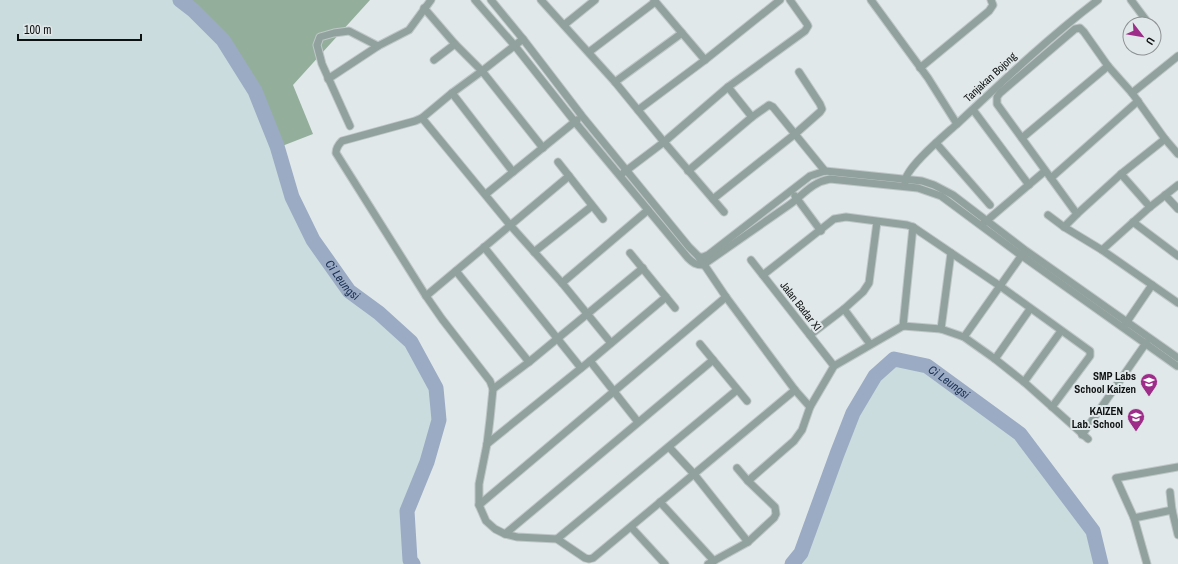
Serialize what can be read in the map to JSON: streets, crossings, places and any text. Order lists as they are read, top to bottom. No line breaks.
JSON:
{"streets":{"street":["Tanjakan Bojong","Jalan Badar XI"]},"water":["Ci Leungsi"],"places":{"school or university":["SMP Labs School Kaizen","KAIZEN Lab. School"]},"scale_bar":"100 m","north":"bottom right"}
